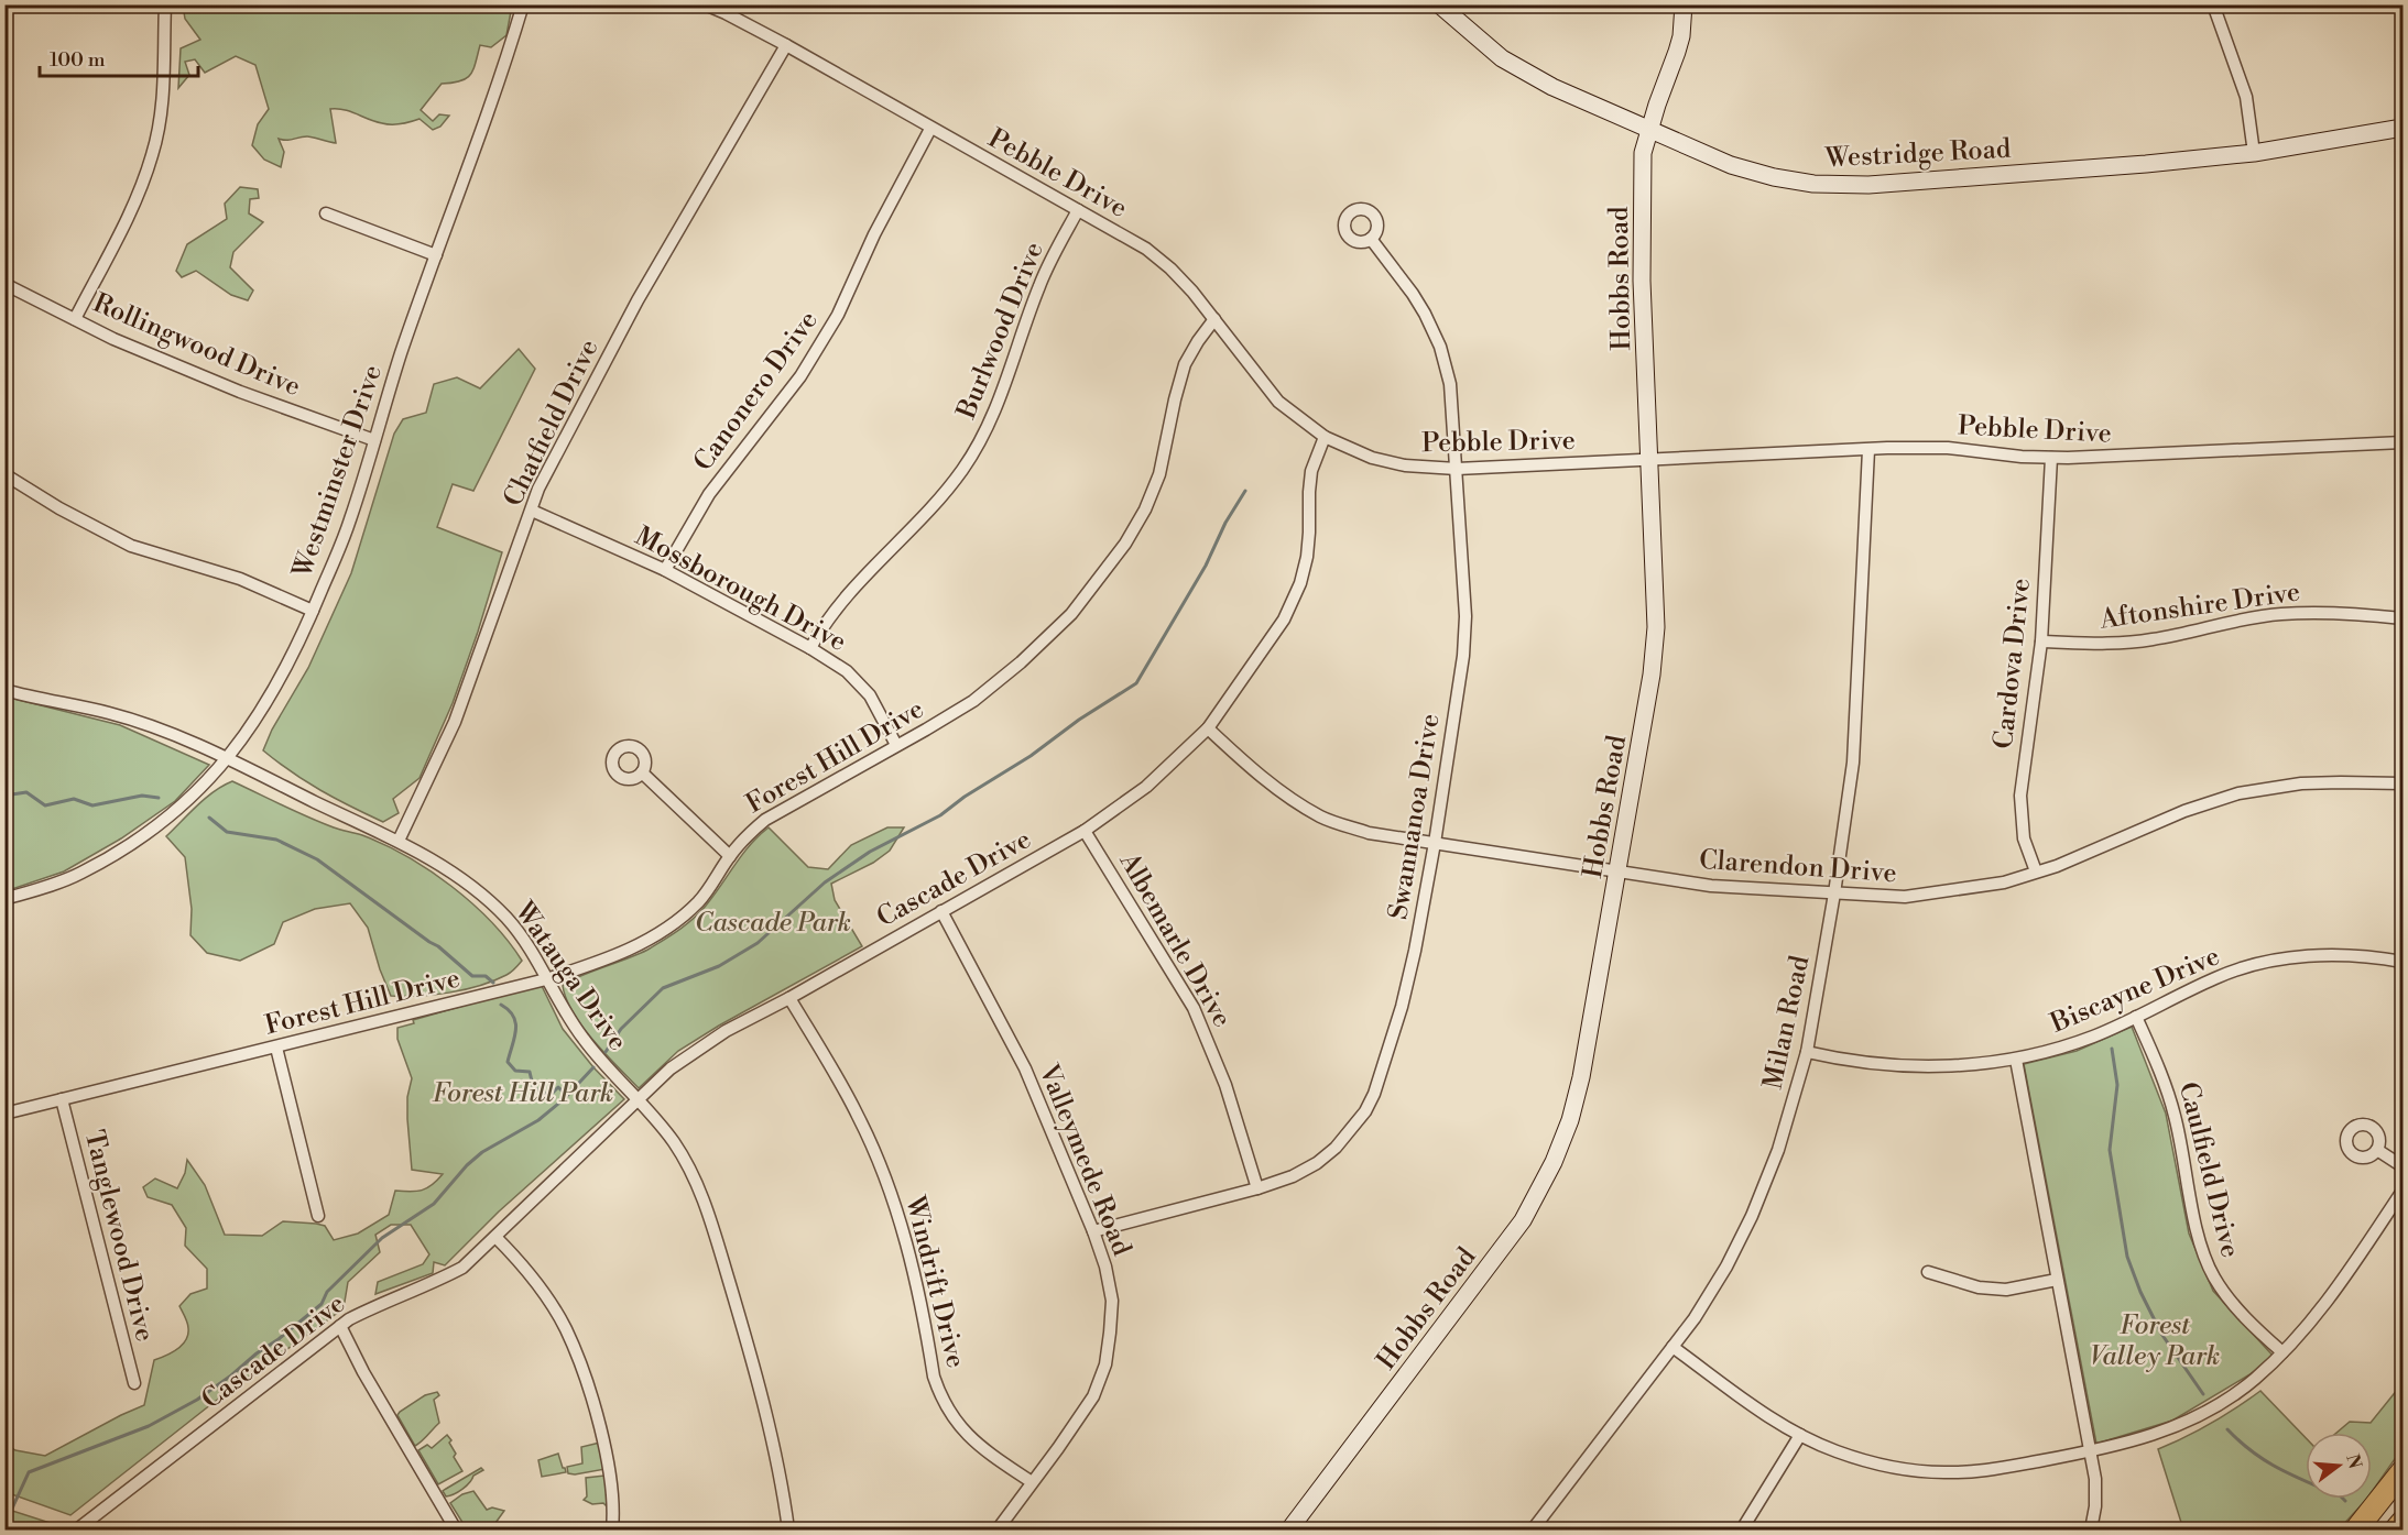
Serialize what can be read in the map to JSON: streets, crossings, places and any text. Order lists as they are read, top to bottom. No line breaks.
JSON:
{"streets":{"street":["Westridge Road","Pebble Drive","Hobbs Road","Burlwood Drive","Rollingwood Drive","Canonero Drive","Chatfield Drive","Westminster Drive","Mossborough Drive","Aftonshire Drive","Cardova Drive","Forest Hill Drive","Swannanoa Drive","Clarendon Drive","Cascade Drive","Albemarle Drive","Watauga Drive","Biscayne Drive","Milan Road","Valleymede Road","Caulfield Drive","Tanglewood Drive","Windrift Drive"]},"crossings":[["Westridge Road","Hobbs Road"],["Pebble Drive","Hobbs Road"],["Pebble Drive","Burlwood Drive"],["Pebble Drive","Canonero Drive"],["Pebble Drive","Chatfield Drive"],["Pebble Drive","Cardova Drive"],["Pebble Drive","Forest Hill Drive"],["Pebble Drive","Swannanoa Drive"],["Pebble Drive","Cascade Drive"],["Pebble Drive","Milan Road"],["Hobbs Road","Clarendon Drive"],["Burlwood Drive","Mossborough Drive"],["Rollingwood Drive","Westminster Drive"],["Canonero Drive","Mossborough Drive"],["Chatfield Drive","Mossborough Drive"],["Chatfield Drive","Watauga Drive"],["Westminster Drive","Watauga Drive"],["Mossborough Drive","Forest Hill Drive"],["Aftonshire Drive","Cardova Drive"],["Cardova Drive","Clarendon Drive"],["Forest Hill Drive","Watauga Drive"],["Forest Hill Drive","Tanglewood Drive"],["Swannanoa Drive","Clarendon Drive"],["Swannanoa Drive","Albemarle Drive"],["Swannanoa Drive","Valleymede Road"],["Clarendon Drive","Cascade Drive"],["Clarendon Drive","Milan Road"],["Cascade Drive","Albemarle Drive"],["Cascade Drive","Watauga Drive"],["Cascade Drive","Valleymede Road"],["Cascade Drive","Windrift Drive"],["Biscayne Drive","Milan Road"],["Biscayne Drive","Caulfield Drive"],["Valleymede Road","Windrift Drive"]],"parks":["Cascade Park","Forest Hill Park","Forest Valley Park"],"scale_bar":"100 m","north":"right"}
